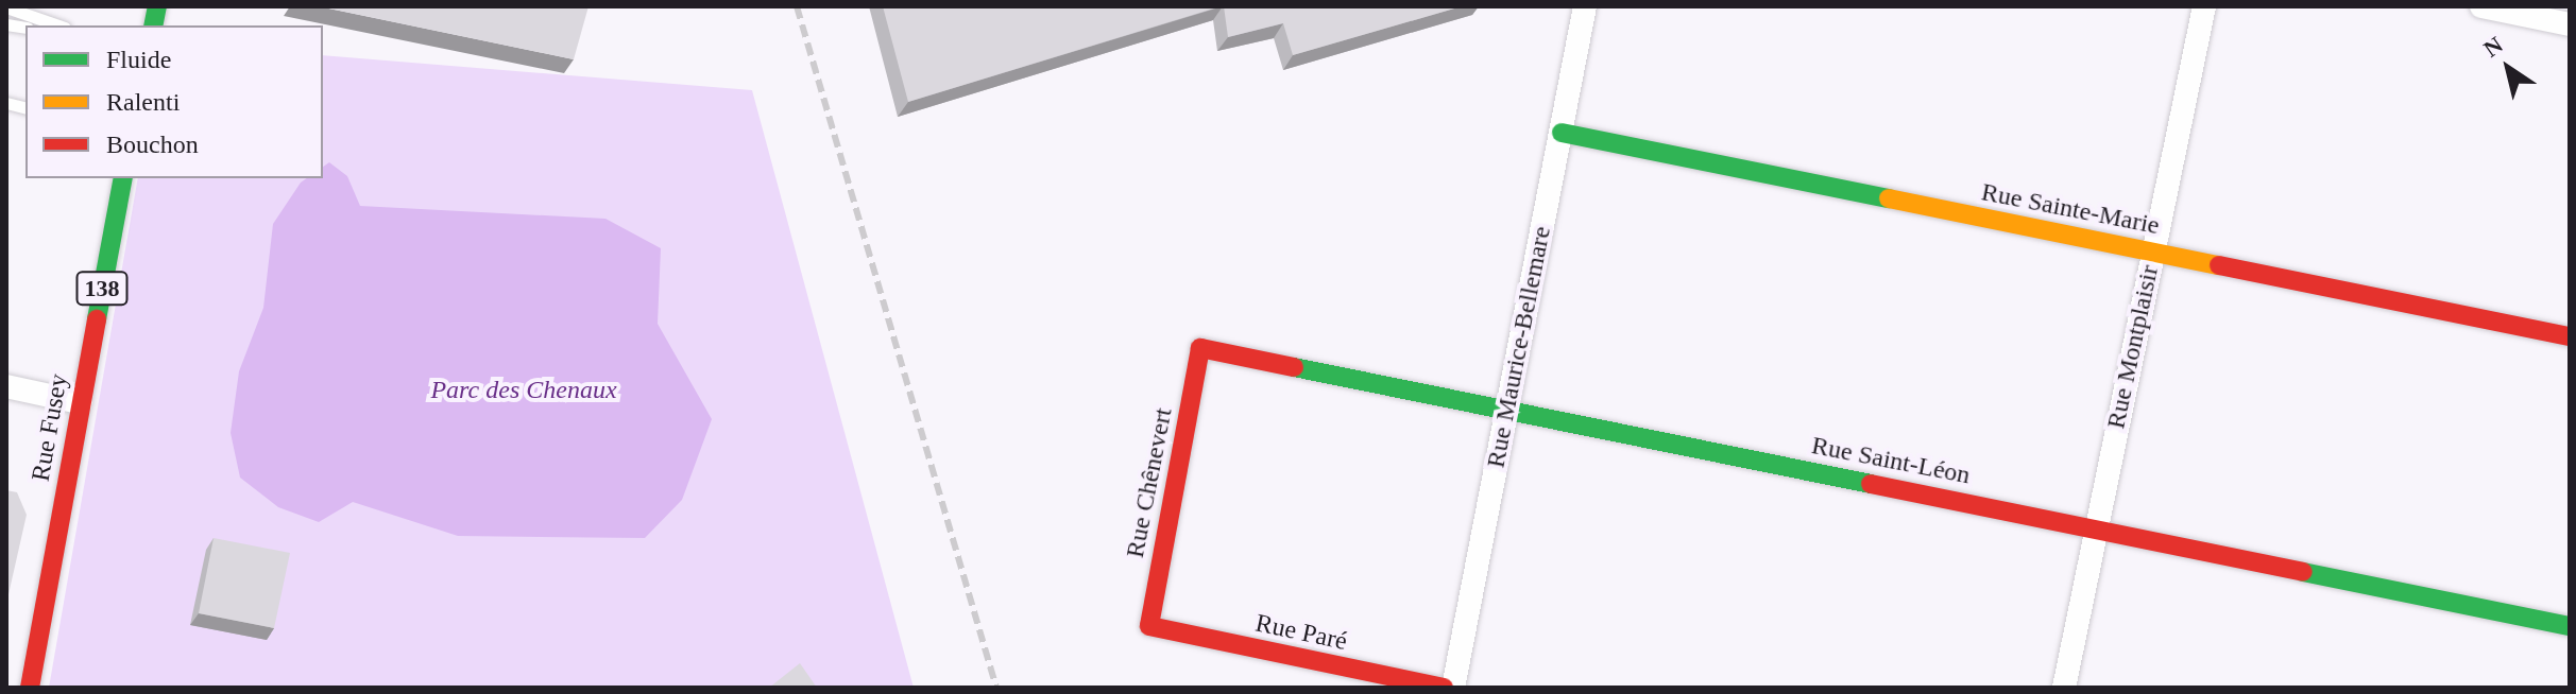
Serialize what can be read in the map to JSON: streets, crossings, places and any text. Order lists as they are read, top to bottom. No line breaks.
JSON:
{"streets":{"street":["Rue Sainte-Marie","138","Rue Maurice-Bellemare","Rue Montplaisir","Rue Fusey","Rue Saint-Léon","Rue Chênevert","Rue Paré"]},"crossings":[["Rue Sainte-Marie","Rue Maurice-Bellemare"],["Rue Sainte-Marie","Rue Montplaisir"],["Rue Maurice-Bellemare","Rue Saint-Léon"],["Rue Montplaisir","Rue Saint-Léon"],["Rue Saint-Léon","Rue Chênevert"],["Rue Chênevert","Rue Paré"]],"parks":["Parc des Chenaux"],"legend":["Fluide","Ralenti","Bouchon"],"north":"top left"}
